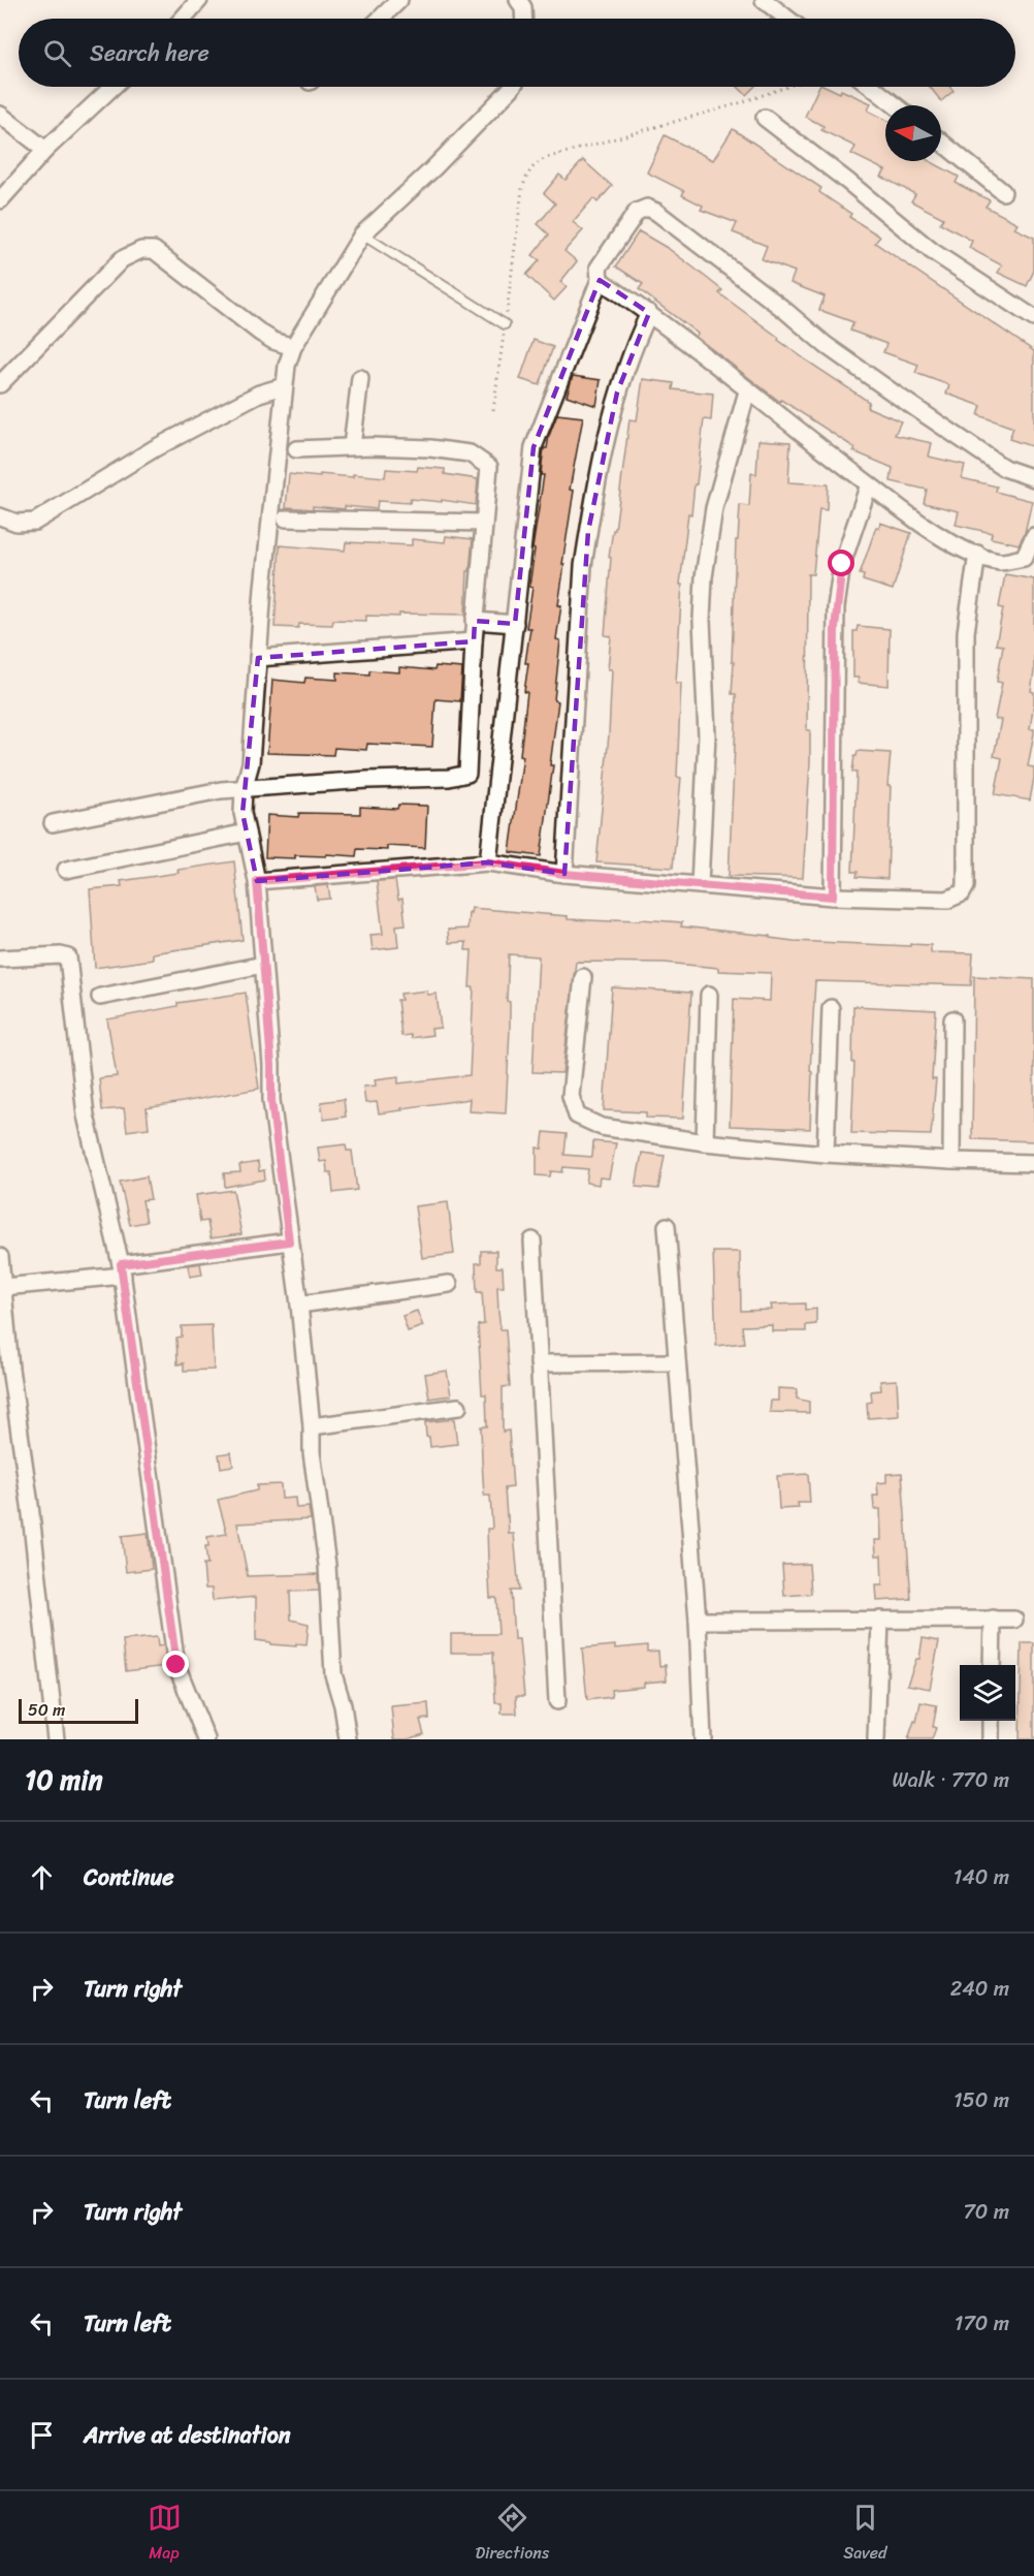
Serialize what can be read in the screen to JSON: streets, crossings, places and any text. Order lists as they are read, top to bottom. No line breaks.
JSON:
{"scale_bar":"50 m","north":"left","page":{"search":"Search here","scale":"50 m","heading":["10 min","Walk · 770 m"],"list":[["Continue","140 m"],["Turn right","240 m"],["Turn left","150 m"],["Turn right","70 m"],["Turn left","170 m"],"Arrive at destination"],"nav":["Map","Directions","Saved"]}}
